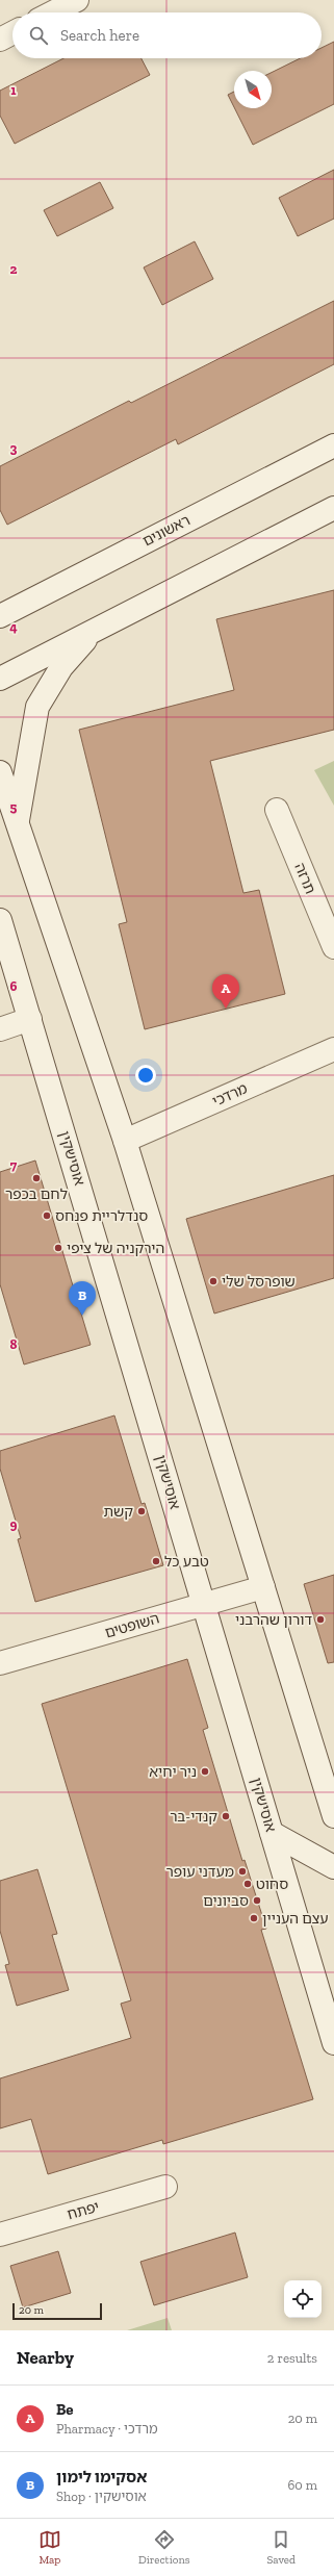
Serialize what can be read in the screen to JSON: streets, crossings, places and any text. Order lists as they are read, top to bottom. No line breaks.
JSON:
{"streets":{"street":["ראשונים","תרזה","מרדכי","אוסישקין","השופטים","יפתח"]},"crossings":[["אוסישקין","השופטים"]],"places":["לחם בכפר","סנדלריית פנחס","הירקניה של ציפי","שופרסל שלי","קשת","טבע כל","דורון שהרבני","ניר יחיא","קנדי-בר","מעדני עופר","סחוט","סביונים","עצם העניין"],"scale_bar":"20 m","north":"bottom right","page":{"search":"Search here","pins":["A","B"],"scale":"20 m","heading":["Nearby","2 results"],"list":[{"mark":"A","name":"Be","note":"Pharmacy · מרדכי","value":"20 m"},{"mark":"B","name":"אסקימו לימון","note":"Shop · אוסישקין","value":"60 m"}],"nav":["Map","Directions","Saved"]},"grid":{"rows":["1","2","3","4","5","6","7","8","9"]}}
